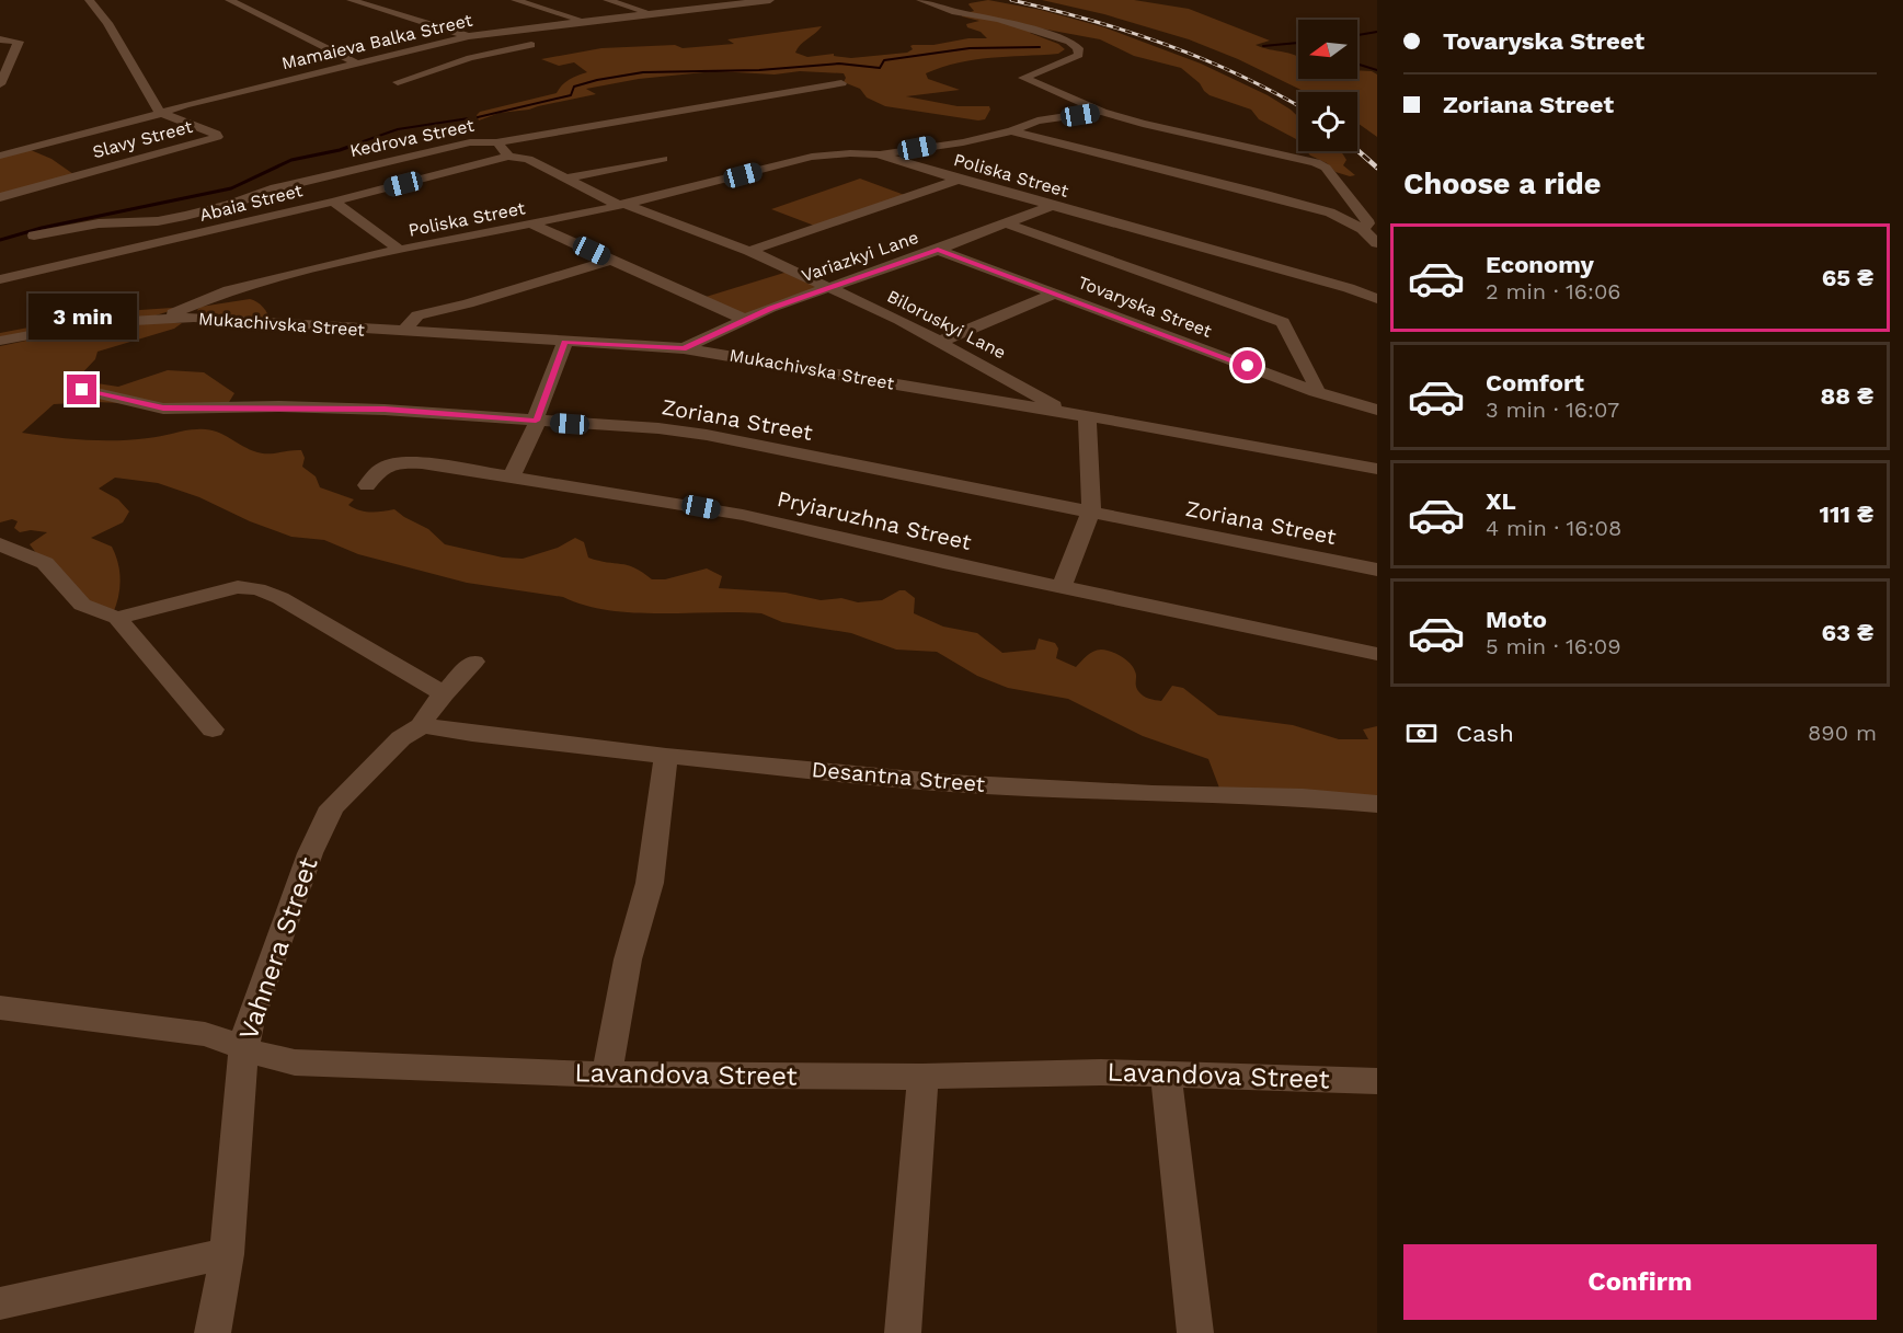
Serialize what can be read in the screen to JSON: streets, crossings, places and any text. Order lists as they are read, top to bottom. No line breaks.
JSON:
{"streets":{"street":["Mamaieva Balka Street","Kedrova Street","Slavy Street","Poliska Street","Abaia Street","Variazkyi Lane","Tovaryska Street","Mukachivska Street","Biloruskyi Lane","Zoriana Street","Pryiaruzhna Street","Desantna Street","Vahnera Street","Lavandova Street"]},"crossings":[["Mamaieva Balka Street","Slavy Street"],["Poliska Street","Abaia Street"],["Poliska Street","Variazkyi Lane"],["Poliska Street","Mukachivska Street"],["Poliska Street","Biloruskyi Lane"],["Abaia Street","Biloruskyi Lane"],["Variazkyi Lane","Tovaryska Street"],["Variazkyi Lane","Mukachivska Street"],["Variazkyi Lane","Biloruskyi Lane"],["Mukachivska Street","Biloruskyi Lane"],["Desantna Street","Vahnera Street"],["Vahnera Street","Lavandova Street"]],"north":"left","page":{"banner":["Tovaryska Street","Zoriana Street"],"heading":"Choose a ride","list":[{"name":"Economy","note":"2 min · 16:06","value":"65 ₴"},{"name":"Comfort","note":"3 min · 16:07","value":"88 ₴"},{"name":"XL","note":"4 min · 16:08","value":"111 ₴"},{"name":"Moto","note":"5 min · 16:09","value":"63 ₴"}],"bubble":"3 min","pay":["Cash","890 m"],"buttons":"Confirm"}}
